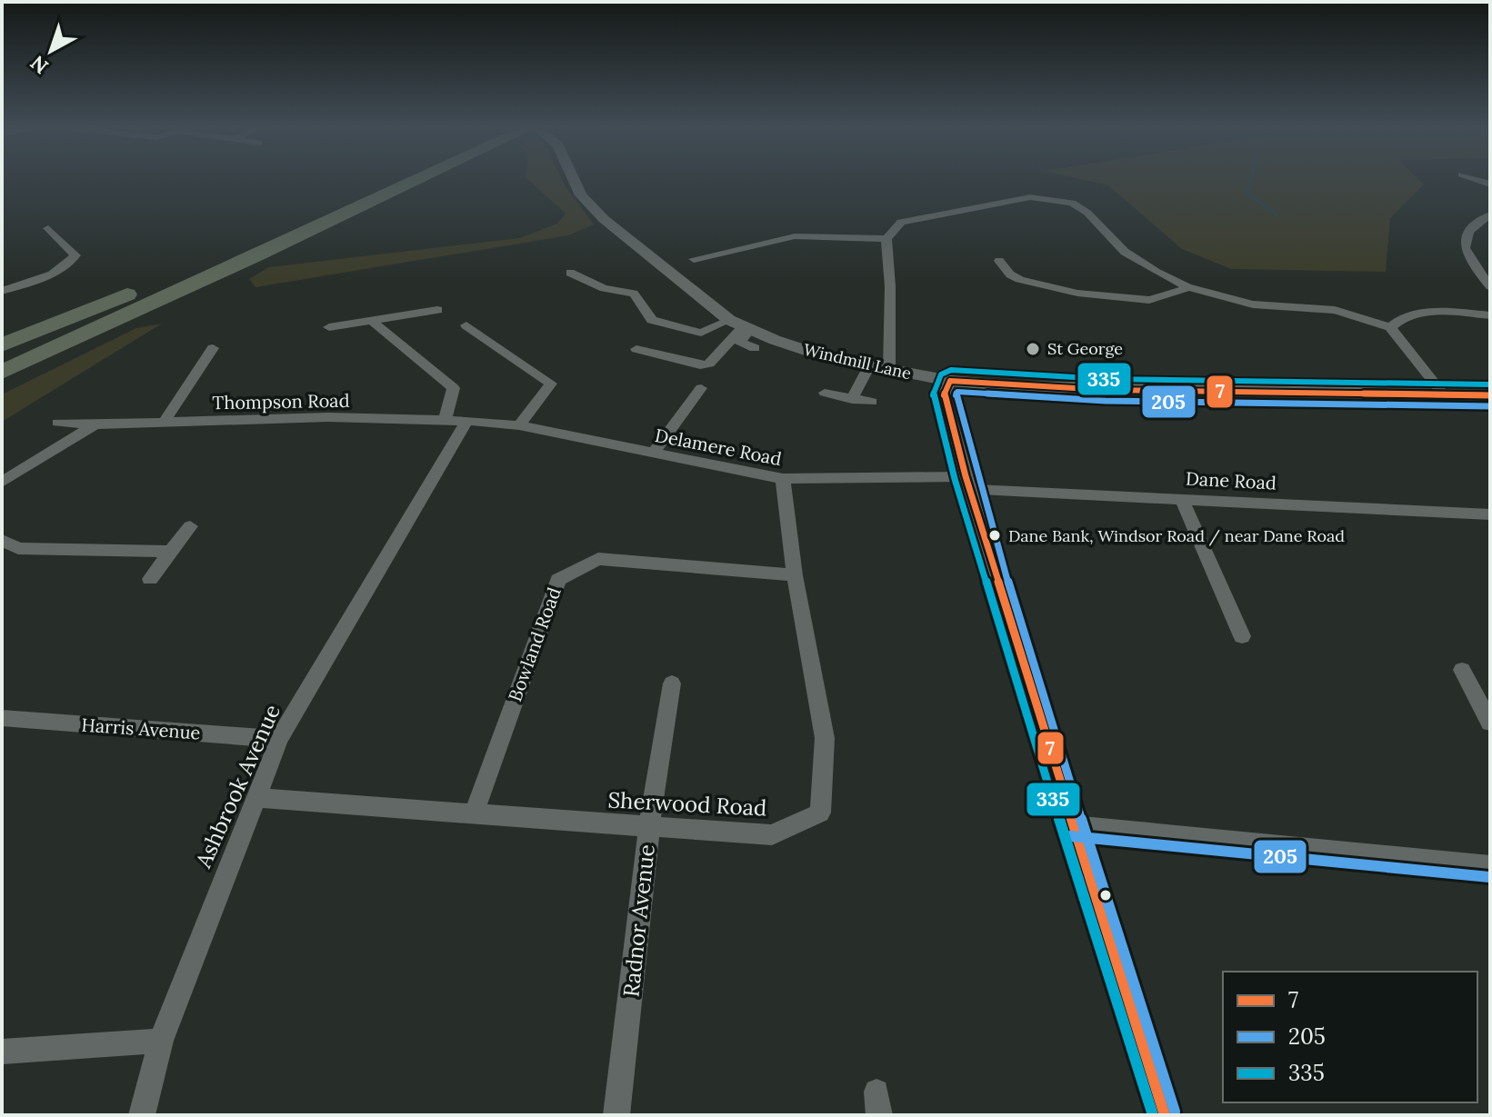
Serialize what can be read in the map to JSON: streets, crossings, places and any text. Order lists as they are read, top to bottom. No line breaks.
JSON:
{"streets":{"street":["Windmill Lane","Thompson Road","Delamere Road","Dane Road","Bowland Road","Harris Avenue","Ashbrook Avenue","Sherwood Road","Radnor Avenue"]},"crossings":[["Thompson Road","Delamere Road"],["Thompson Road","Ashbrook Avenue"],["Delamere Road","Dane Road"],["Delamere Road","Ashbrook Avenue"],["Delamere Road","Sherwood Road"],["Bowland Road","Sherwood Road"],["Harris Avenue","Ashbrook Avenue"],["Ashbrook Avenue","Sherwood Road"],["Sherwood Road","Radnor Avenue"]],"places":["St George","Dane Bank, Windsor Road / near Dane Road"],"lines":["transit line 335","transit line 7","transit line 205"],"legend":["7","205","335"],"north":"bottom left"}
